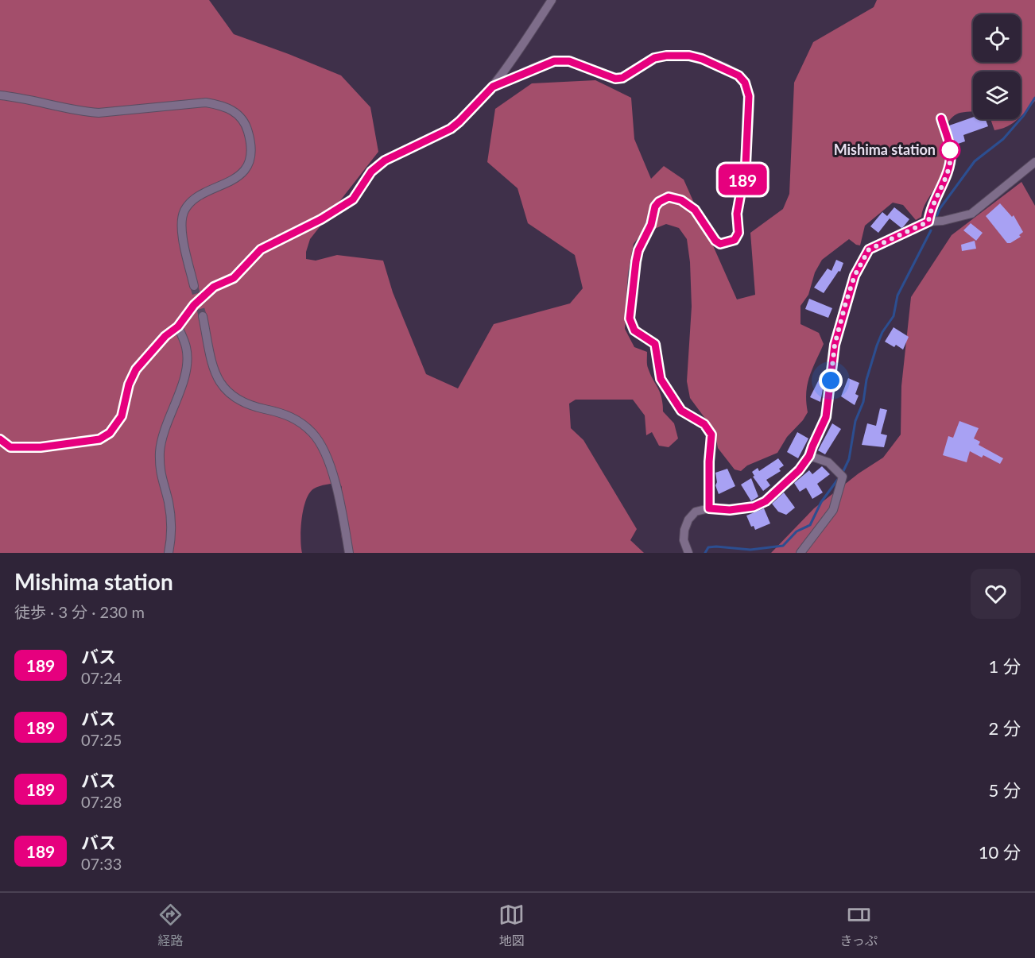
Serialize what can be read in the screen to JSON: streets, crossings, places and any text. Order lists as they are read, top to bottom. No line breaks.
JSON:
{"places":["Mishima station"],"lines":["bus line 189"],"page":{"on_map":"189","heading":["Mishima station","徒歩 · 3 分 · 230 m"],"list":[{"mark":"189","name":"バス","note":"07:24","value":"1 分"},{"mark":"189","name":"バス","note":"07:25","value":"2 分"},{"mark":"189","name":"バス","note":"07:28","value":"5 分"},{"mark":"189","name":"バス","note":"07:33","value":"10 分"}],"tabs":["経路","地図","きっぷ"]}}
